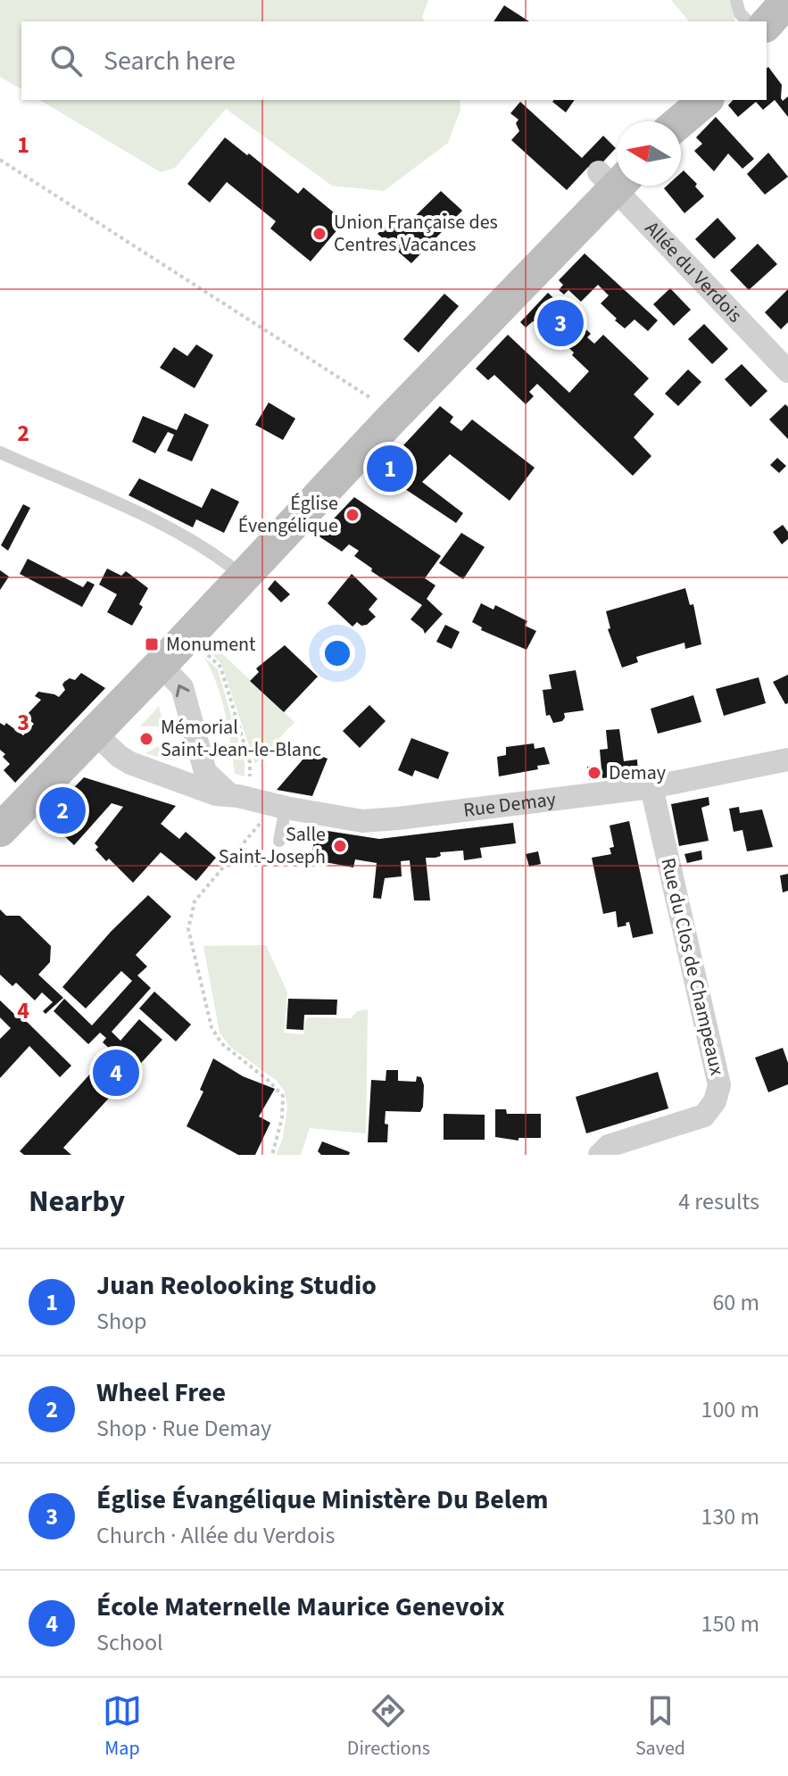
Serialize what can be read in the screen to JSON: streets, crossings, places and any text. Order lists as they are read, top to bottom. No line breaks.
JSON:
{"streets":{"street":["Allée du Verdois","Rue Demay","Rue du Clos de Champeaux"]},"crossings":[["Rue Demay","Rue du Clos de Champeaux"]],"places":{"other":["Union Française des Centres Vacances","Église Évengélique","Mémorial Saint-Jean-le-Blanc","Demay","Salle Saint-Joseph"],"transit":["Monument"]},"north":"left","page":{"search":"Search here","pins":["3","1","2","4"],"heading":["Nearby","4 results"],"list":[{"mark":"1","name":"Juan Reolooking Studio","note":"Shop","value":"60 m"},{"mark":"2","name":"Wheel Free","note":"Shop · Rue Demay","value":"100 m"},{"mark":"3","name":"Église Évangélique Ministère Du Belem","note":"Church · Allée du Verdois","value":"130 m"},{"mark":"4","name":"École Maternelle Maurice Genevoix","note":"School","value":"150 m"}],"nav":["Map","Directions","Saved"]},"grid":{"rows":["1","2","3","4"]}}
